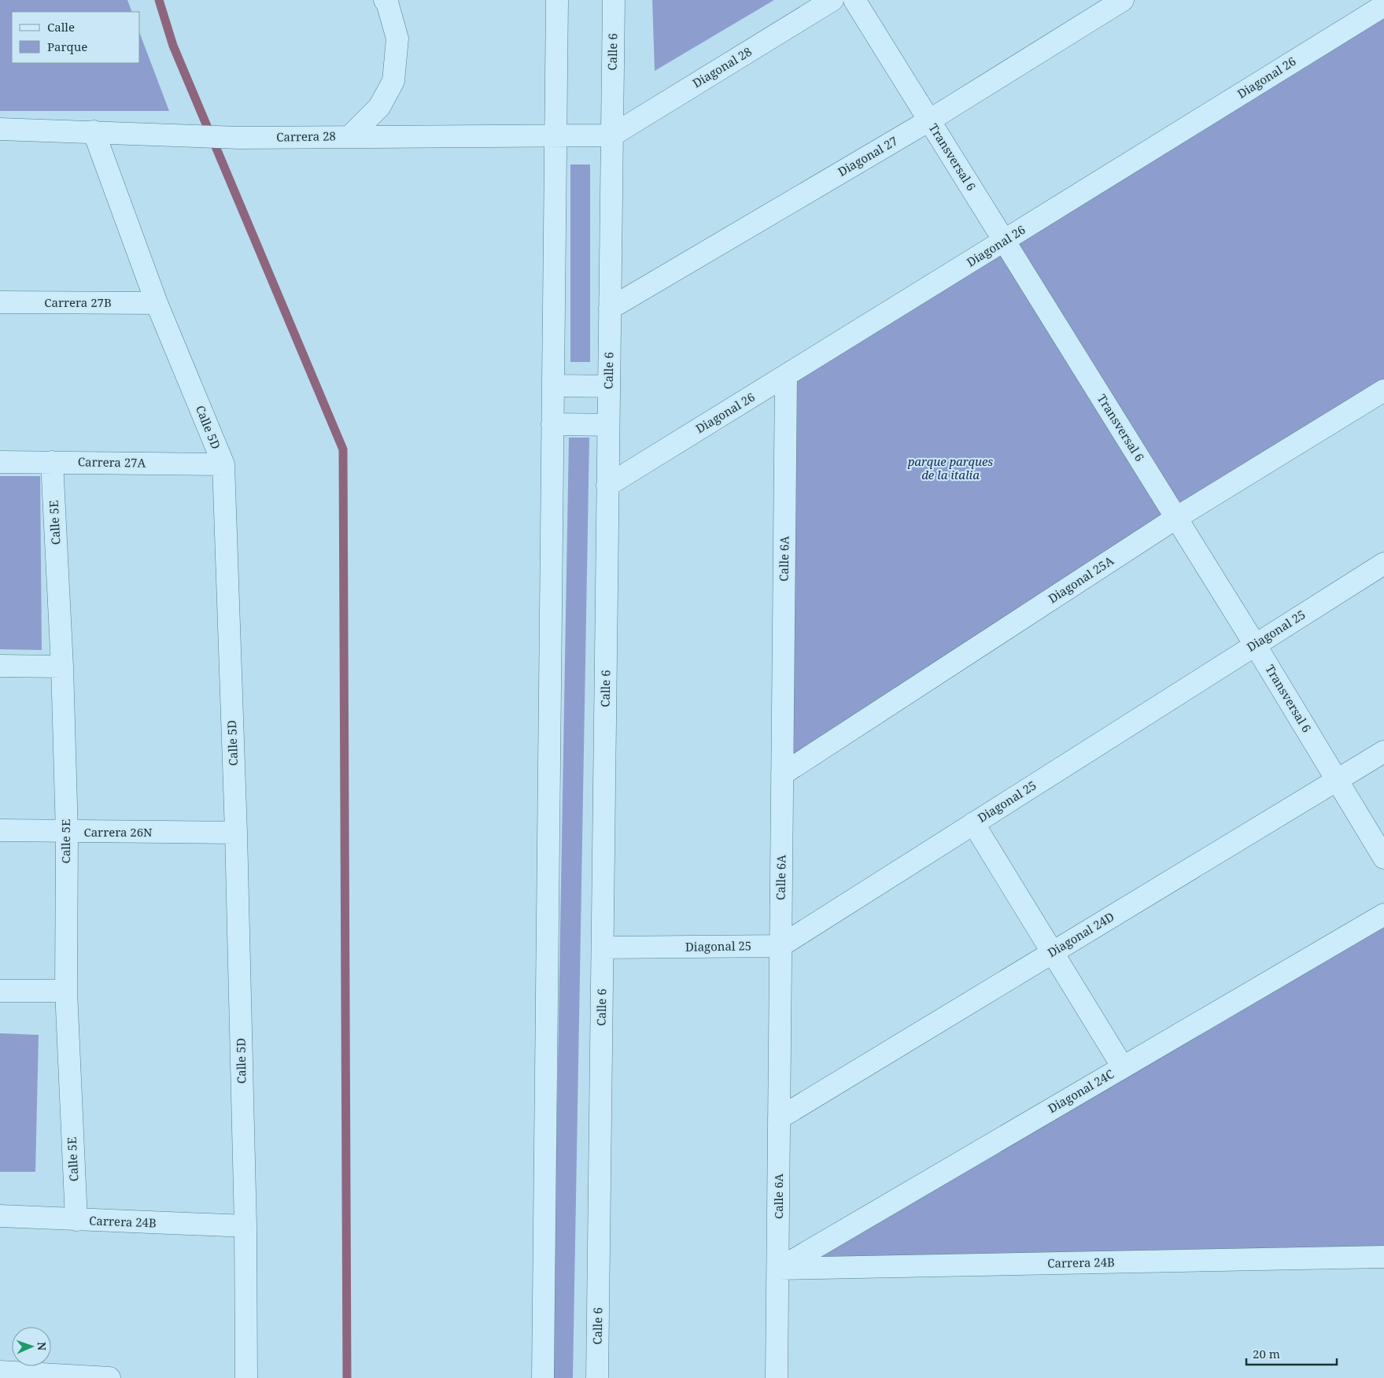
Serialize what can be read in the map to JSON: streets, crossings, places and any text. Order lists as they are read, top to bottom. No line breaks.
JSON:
{"streets":{"street":["Calle 6","Diagonal 28","Diagonal 26","Carrera 28","Diagonal 27","Transversal 6","Carrera 27B","Calle 5D","Carrera 27A","Calle 5E","Calle 6A","Diagonal 25A","Diagonal 25","Carrera 26N","Diagonal 24D","Diagonal 24C","Carrera 24B"]},"crossings":[["Calle 6","Diagonal 28"],["Calle 6","Diagonal 26"],["Calle 6","Carrera 28"],["Calle 6","Diagonal 27"],["Calle 6","Diagonal 25"],["Diagonal 28","Carrera 28"],["Diagonal 26","Transversal 6"],["Diagonal 26","Calle 6A"],["Carrera 28","Calle 5D"],["Diagonal 27","Transversal 6"],["Transversal 6","Diagonal 25A"],["Transversal 6","Diagonal 25"],["Transversal 6","Diagonal 24D"],["Carrera 27B","Calle 5D"],["Calle 5D","Carrera 27A"],["Calle 5D","Carrera 26N"],["Calle 5D","Carrera 24B"],["Carrera 27A","Calle 5E"],["Calle 5E","Carrera 26N"],["Calle 5E","Carrera 24B"],["Calle 6A","Diagonal 25A"],["Calle 6A","Diagonal 25"],["Calle 6A","Diagonal 24D"],["Calle 6A","Diagonal 24C"],["Calle 6A","Carrera 24B"],["Diagonal 24C","Carrera 24B"]],"parks":["parque parques de la italia"],"legend":["Calle","Parque"],"scale_bar":"20 m","north":"right"}
